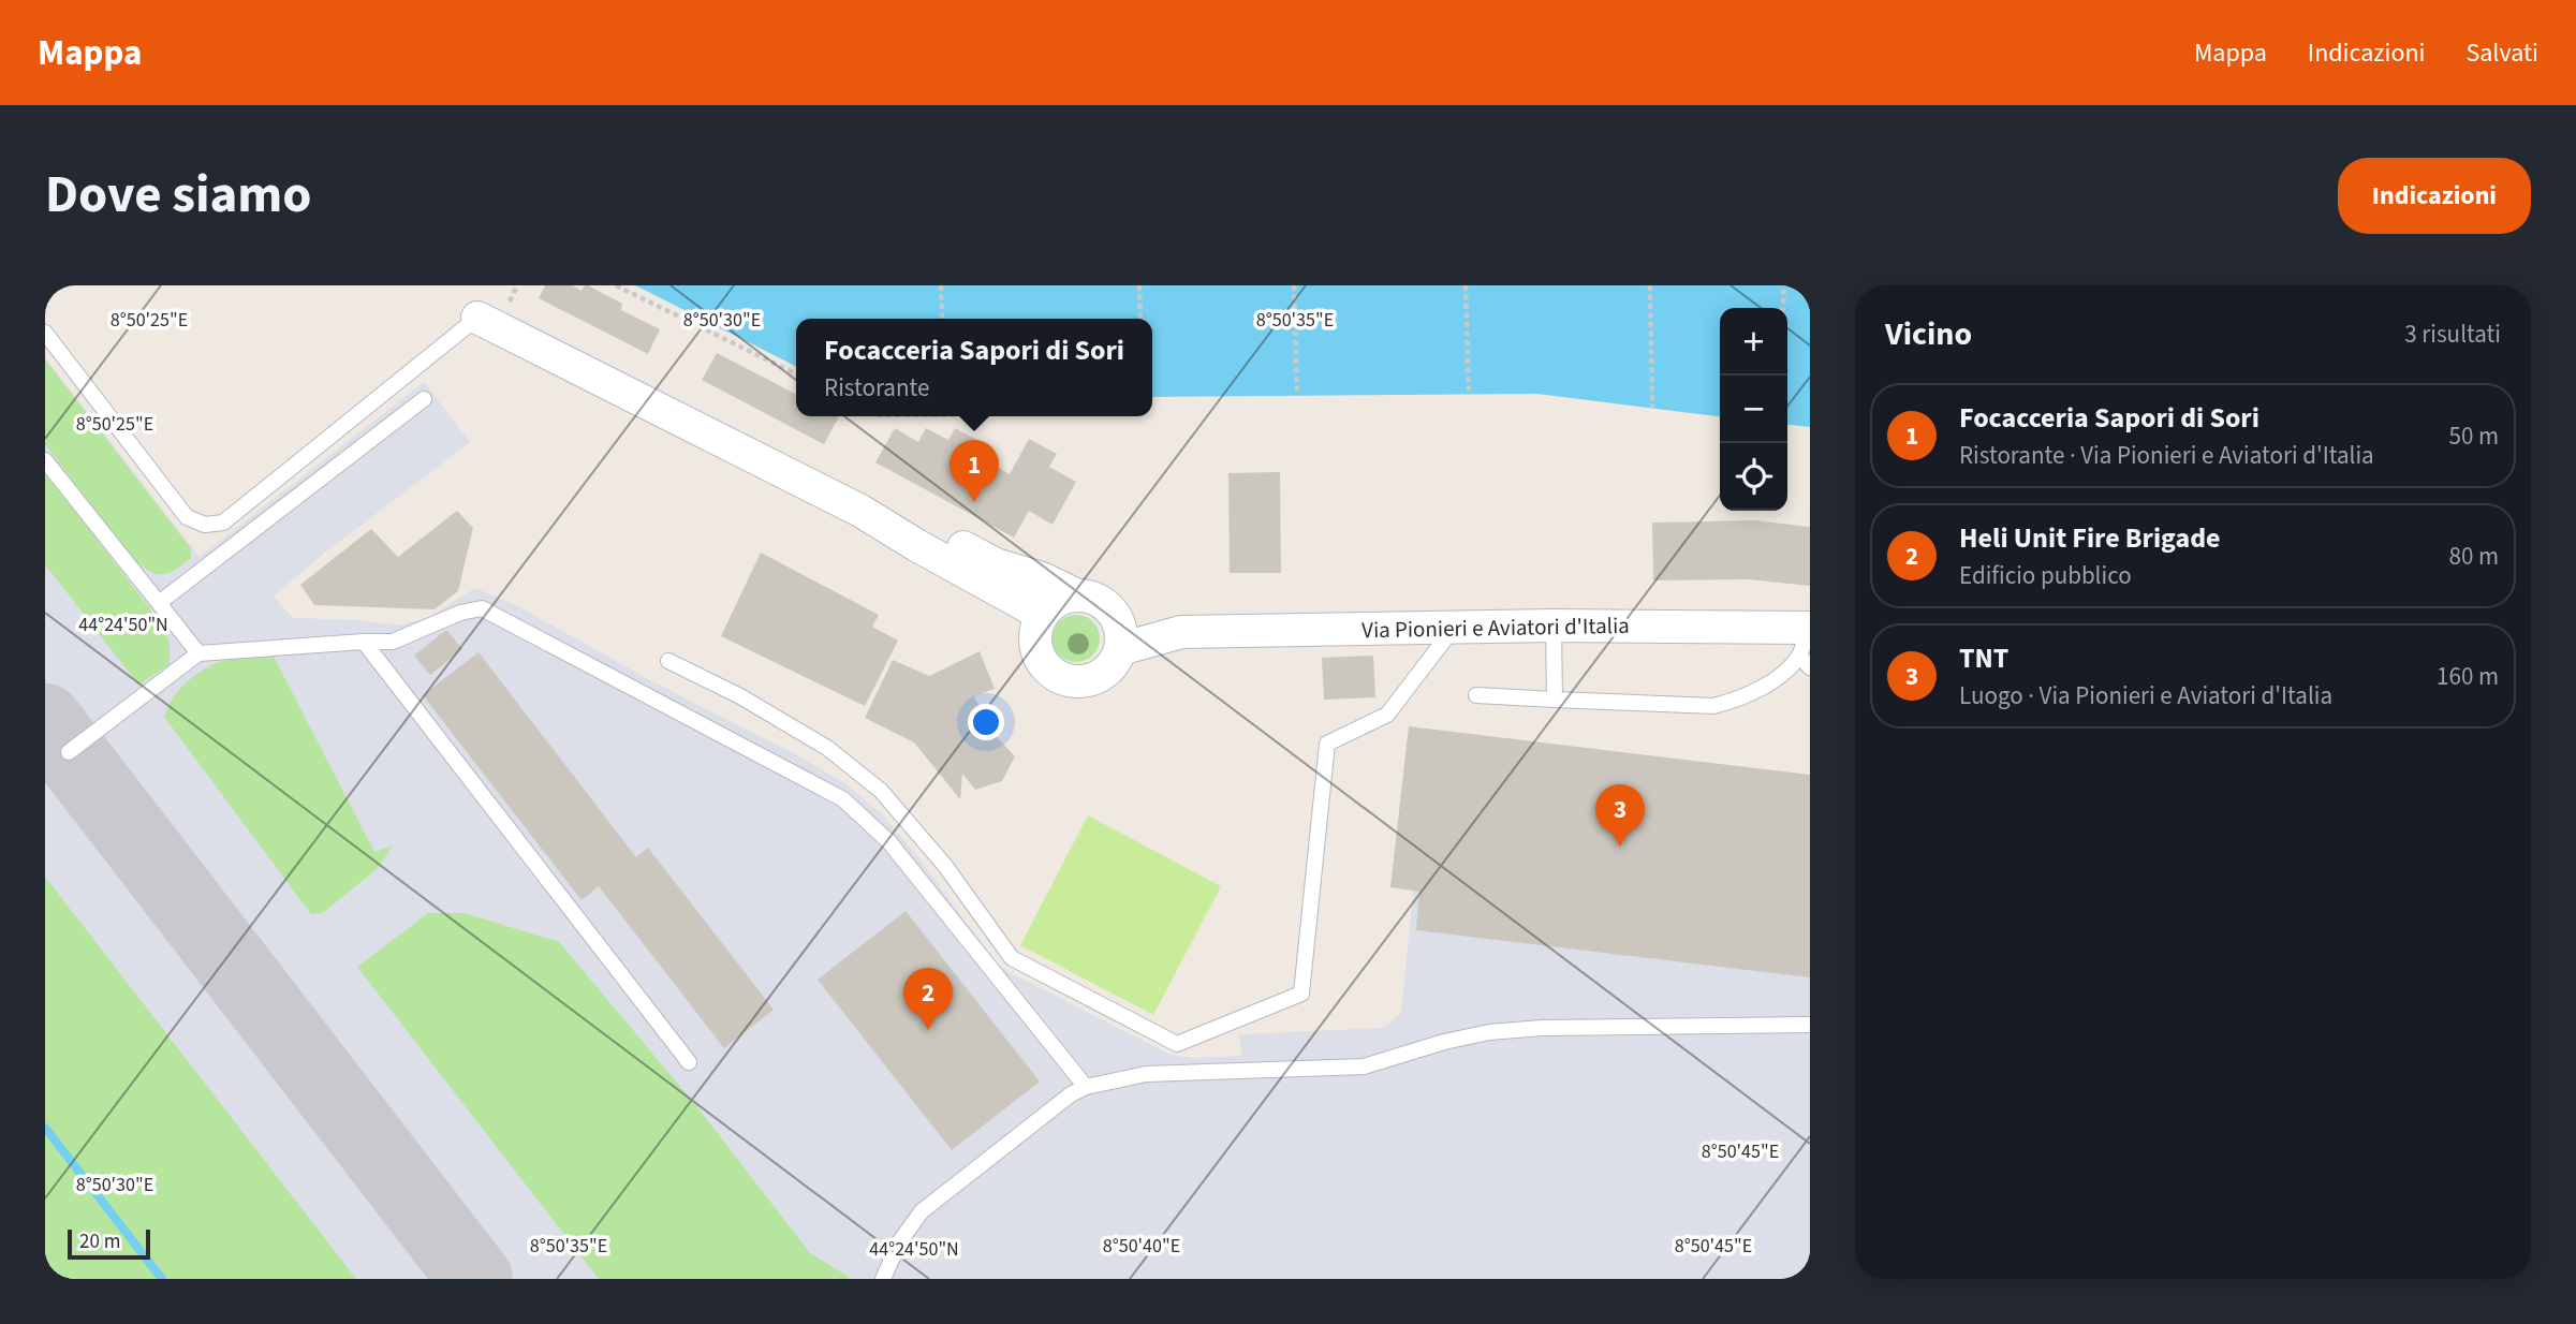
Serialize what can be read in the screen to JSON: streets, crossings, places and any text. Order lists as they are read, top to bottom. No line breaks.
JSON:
{"streets":{"street":["Via Pionieri e Aviatori d'Italia"]},"scale_bar":"20 m","page":{"header":"Mappa","nav":["Mappa","Indicazioni","Salvati"],"title":"Dove siamo","buttons":"Indicazioni","heading":["Vicino","3 risultati"],"map_buttons":["+","−"],"popup":["Focacceria Sapori di Sori","Ristorante"],"list":[{"mark":"1","name":"Focacceria Sapori di Sori","note":"Ristorante · Via Pionieri e Aviatori d'Italia","value":"50 m"},{"mark":"2","name":"Heli Unit Fire Brigade","note":"Edificio pubblico","value":"80 m"},{"mark":"3","name":"TNT","note":"Luogo · Via Pionieri e Aviatori d'Italia","value":"160 m"}],"pins":["1","3","2"],"scale":"20 m"},"coordinates":["8°50'25\"E","8°50'30\"E","8°50'35\"E","44°24'50\"N","8°50'45\"E","8°50'40\"E"]}
